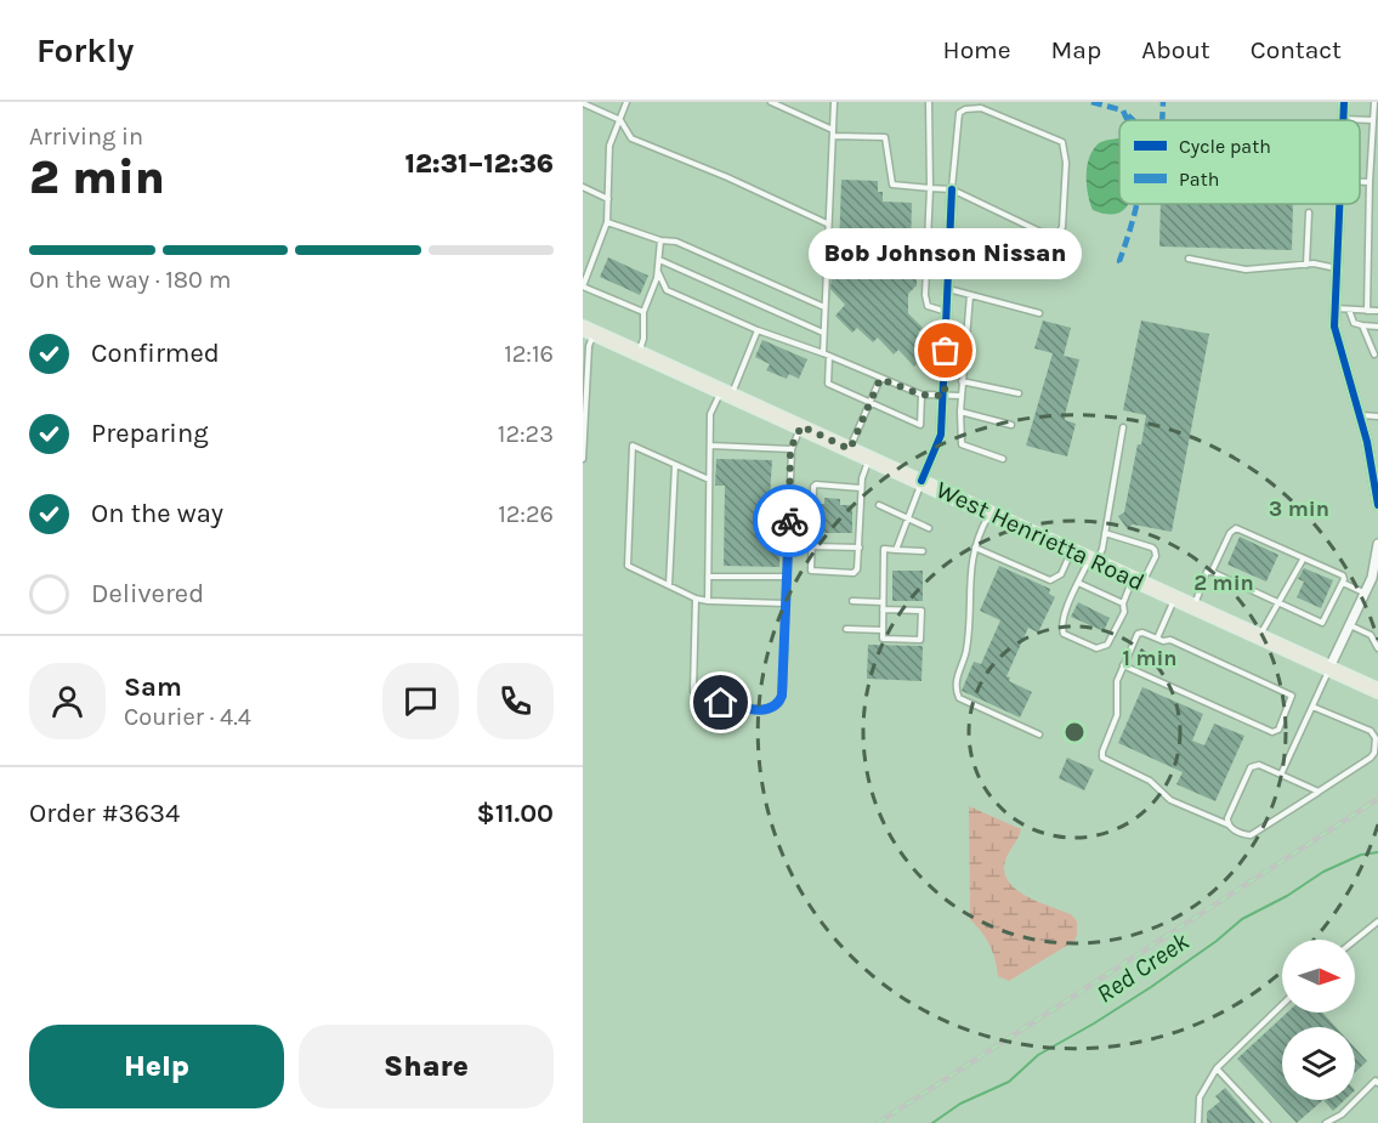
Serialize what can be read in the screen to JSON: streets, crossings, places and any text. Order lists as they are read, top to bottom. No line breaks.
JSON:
{"streets":{"main road":["West Henrietta Road"]},"water":["Red Creek"],"places":["Bob Johnson Nissan"],"legend":["Cycle path","Path"],"north":"right","page":{"header":"Forkly","nav":["Home","Map","About","Contact"],"heading":["2 min","Arriving in","12:31–12:36"],"panel":["Sam","Courier · 4.4","Order #3634","$11.00"],"bar":"On the way · 180 m","bubble":"Bob Johnson Nissan","list":[["Confirmed","12:16"],["Preparing","12:23"],["On the way","12:26"],"Delivered"],"buttons":["Help","Share"]},"rings":["3 min","2 min","1 min"]}
